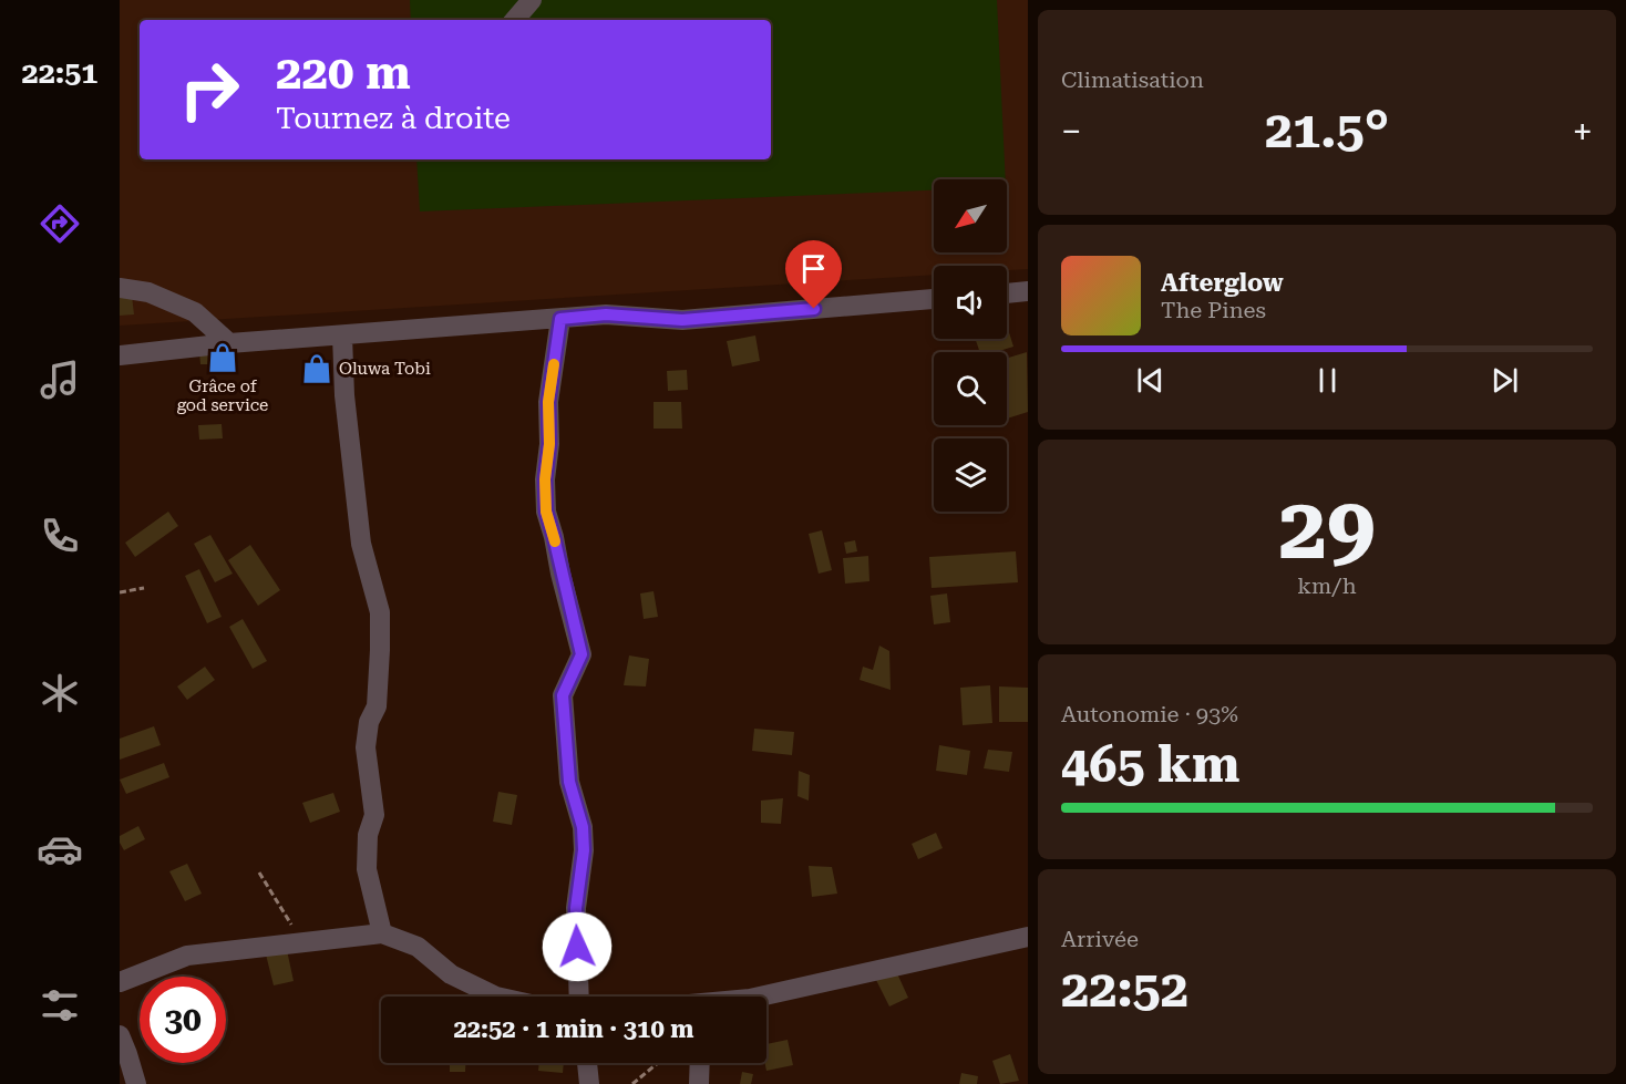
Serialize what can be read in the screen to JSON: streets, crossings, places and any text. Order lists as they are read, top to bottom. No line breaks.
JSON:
{"places":{"shop":["Grâce of god service","Oluwa Tobi"]},"north":"bottom left","page":{"tabs":"22:51","tile":["Climatisation",["29","km/h"],["Autonomie · 93%","465 km"],["Arrivée","22:52"]],"turn":["220 m","Tournez à droite"],"heat":["−","21.5°","+"],"song":["Afterglow","The Pines"],"limit":"30","trip":"22:52 · 1 min · 310 m"}}
